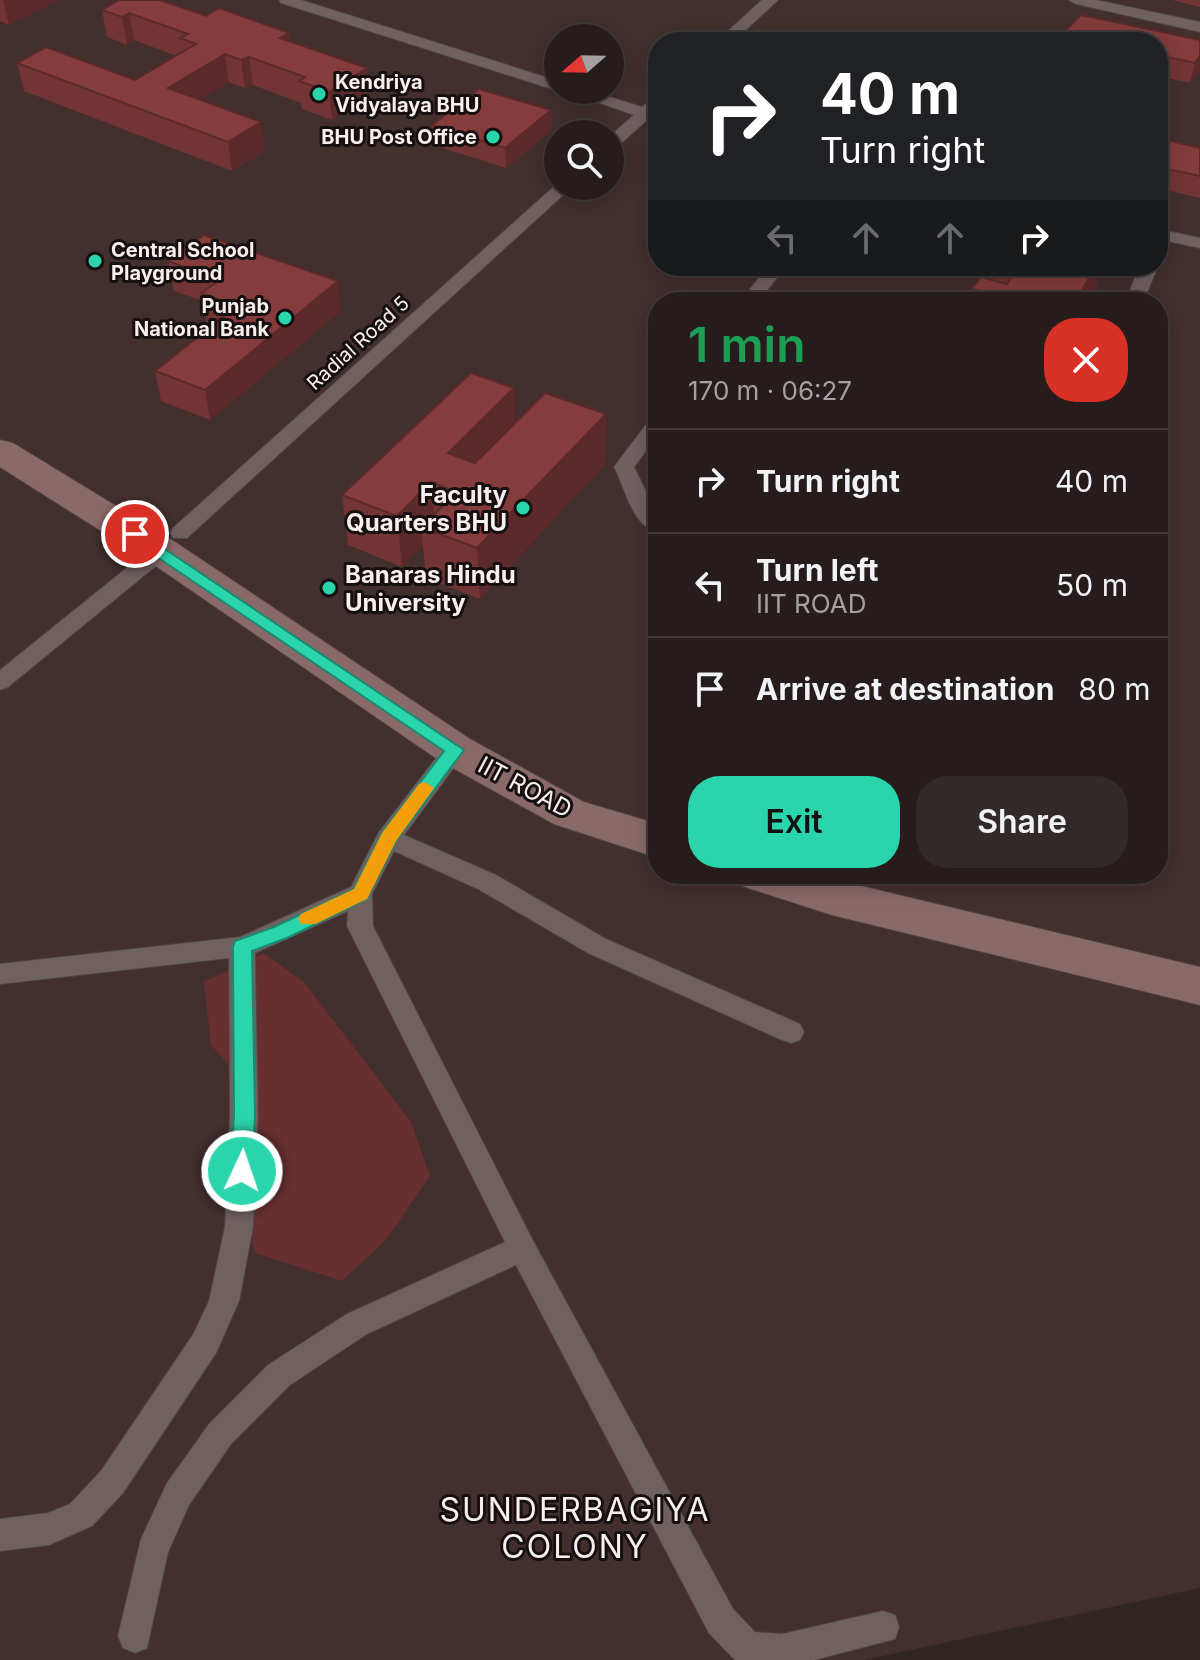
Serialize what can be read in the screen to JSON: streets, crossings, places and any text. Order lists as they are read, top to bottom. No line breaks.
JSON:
{"streets":{"street":["IIT ROAD"],"lane":["Radial Road 5"]},"crossings":[["Radial Road 5","IIT ROAD"]],"districts":["SUNDERBAGIYA COLONY"],"places":["Kendriya Vidyalaya BHU","BHU Post Office","Central School Playground","Punjab National Bank","Faculty Quarters BHU","Banaras Hindu University"],"north":"left","page":{"turn":["40 m","Turn right"],"heading":["1 min","170 m · 06:27"],"list":[{"name":"Turn right","value":"40 m"},{"name":"Turn left","note":"IIT ROAD","value":"50 m"},{"name":"Arrive at destination","value":"80 m"}],"buttons":["Exit","Share"]}}
